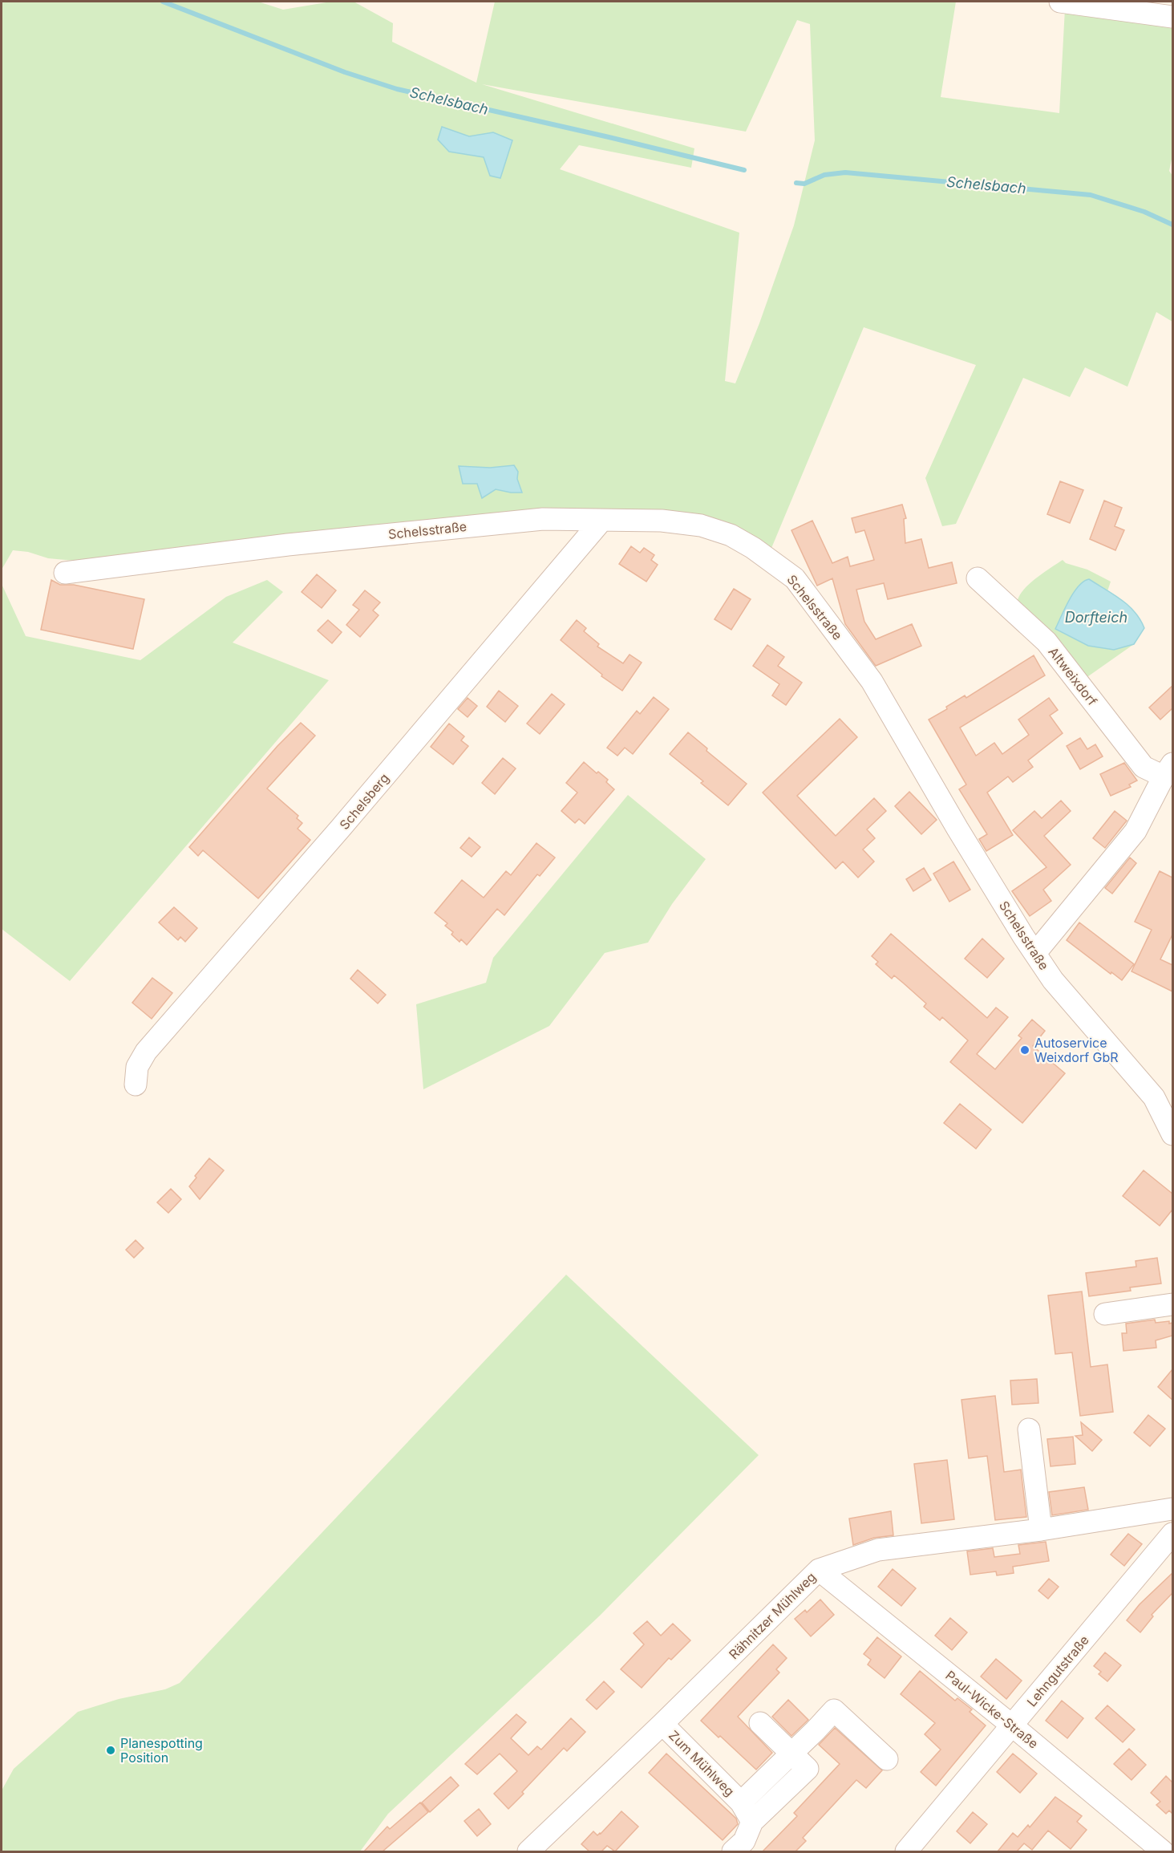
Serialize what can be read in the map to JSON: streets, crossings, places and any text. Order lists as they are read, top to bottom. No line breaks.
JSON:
{"streets":{"street":["Schelsstraße","Altweixdorf","Schelsberg","Rähnitzer Mühlweg","Lehngutstraße","Paul-Wicke-Straße","Zum Mühlweg"]},"crossings":[["Schelsstraße","Altweixdorf"],["Schelsstraße","Schelsberg"],["Rähnitzer Mühlweg","Paul-Wicke-Straße"],["Rähnitzer Mühlweg","Zum Mühlweg"],["Lehngutstraße","Paul-Wicke-Straße"]],"water":["Schelsbach","Dorfteich"],"places":["Autoservice Weixdorf GbR","Planespotting Position"]}
